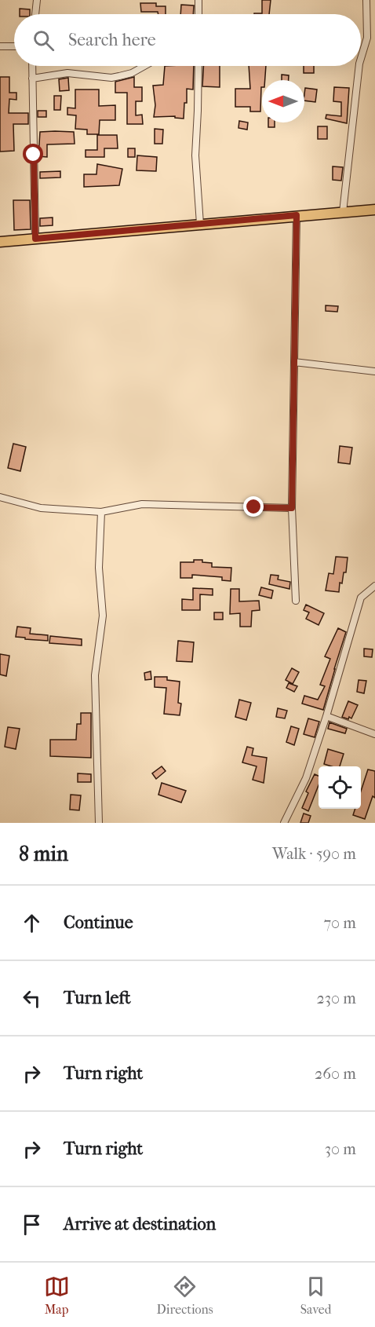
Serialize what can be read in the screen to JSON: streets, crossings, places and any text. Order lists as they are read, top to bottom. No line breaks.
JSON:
{"north":"left","page":{"search":"Search here","heading":["8 min","Walk · 590 m"],"list":[["Continue","70 m"],["Turn left","230 m"],["Turn right","260 m"],["Turn right","30 m"],"Arrive at destination"],"nav":["Map","Directions","Saved"]}}
